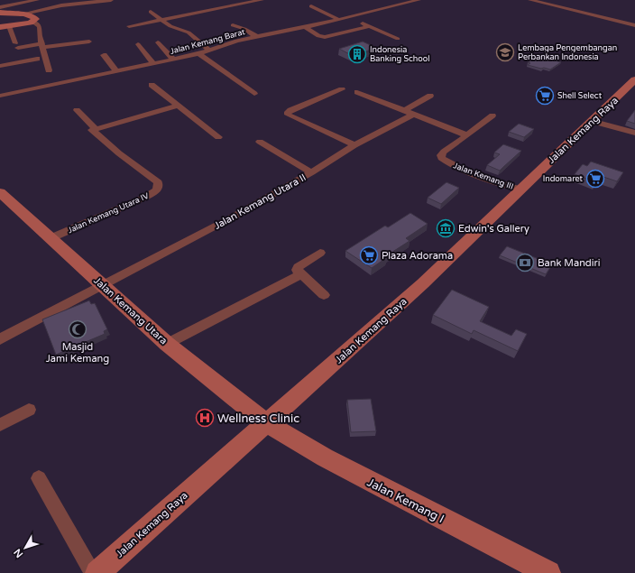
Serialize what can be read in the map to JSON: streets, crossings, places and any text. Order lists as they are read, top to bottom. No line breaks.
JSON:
{"streets":{"street":["Jalan Kemang Barat","Jalan Kemang Raya","Jalan Kemang III","Jalan Kemang Utara II","Jalan Kemang Utara IV","Jalan Kemang Utara","Jalan Kemang I"]},"crossings":[["Jalan Kemang Raya","Jalan Kemang III"],["Jalan Kemang Raya","Jalan Kemang Utara"],["Jalan Kemang Raya","Jalan Kemang I"],["Jalan Kemang Utara II","Jalan Kemang Utara"],["Jalan Kemang Utara IV","Jalan Kemang Utara"],["Jalan Kemang Utara","Jalan Kemang I"]],"places":{"school or university":["Lembaga Pengembangan Perbankan Indonesia"],"building":["Indonesia Banking School"],"supermarket":["Shell Select","Indomaret","Plaza Adorama"],"museum":["Edwin's Gallery"],"bank":["Bank Mandiri"],"mosque":["Masjid Jami Kemang"],"hospital":["Wellness Clinic"]},"north":"bottom left"}
